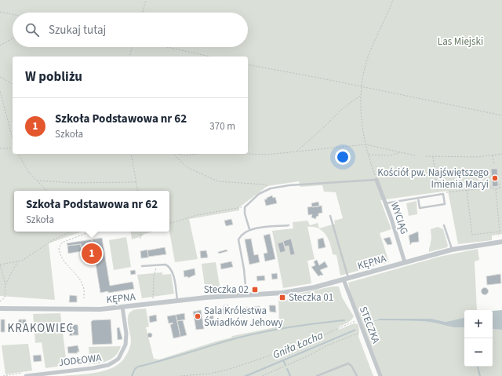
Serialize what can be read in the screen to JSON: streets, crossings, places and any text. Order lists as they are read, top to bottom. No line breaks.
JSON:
{"streets":{"street":["WYCIĄG","KĘPNA","STECZKA","JODŁOWA"]},"crossings":[["WYCIĄG","KĘPNA"],["KĘPNA","STECZKA"],["KĘPNA","JODŁOWA"]],"districts":["KRAKOWIEC"],"water":["Gniła Łacha"],"parks":["Las Miejski"],"places":{"other":["Kościół pw. Najświętszego Imienia Maryi","Sala Królestwa Świadków Jehowy"],"transit":["Steczka 02","Steczka 01"]},"page":{"search":"Szukaj tutaj","heading":"W pobliżu","list":[{"mark":"1","name":"Szkoła Podstawowa nr 62","note":"Szkoła","value":"370 m"}],"popup":["Szkoła Podstawowa nr 62","Szkoła"],"pins":"1","map_buttons":["+","−"]}}
